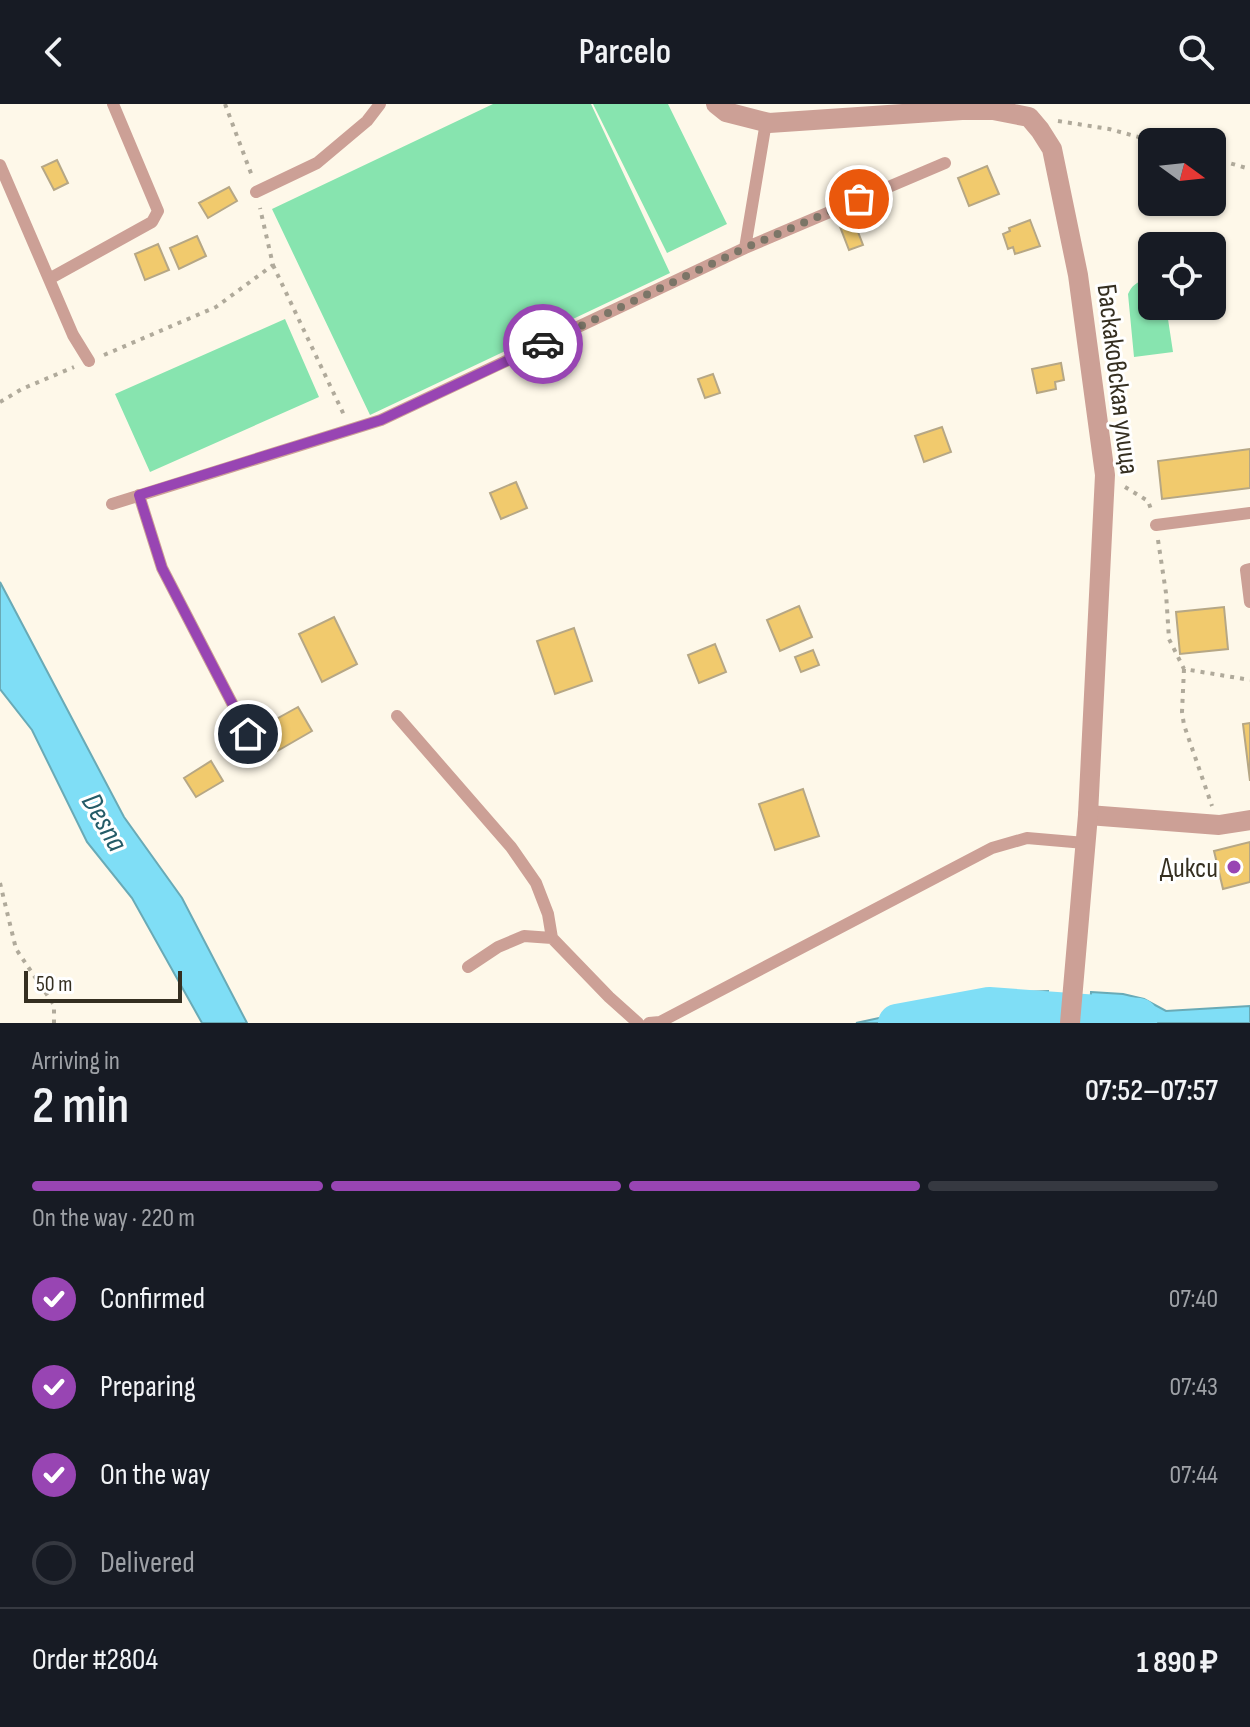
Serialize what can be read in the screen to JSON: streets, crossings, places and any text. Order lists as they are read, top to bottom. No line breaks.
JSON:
{"streets":{"street":["Баскаковская улица"]},"water":["Desna"],"places":["Дикси"],"scale_bar":"50 m","north":"right","page":{"header":"Parcelo","scale":"50 m","heading":["2 min","Arriving in","07:52–07:57"],"panel":["Order #2804","1 890 ₽"],"bar":"On the way · 220 m","list":[["Confirmed","07:40"],["Preparing","07:43"],["On the way","07:44"],"Delivered"]}}
